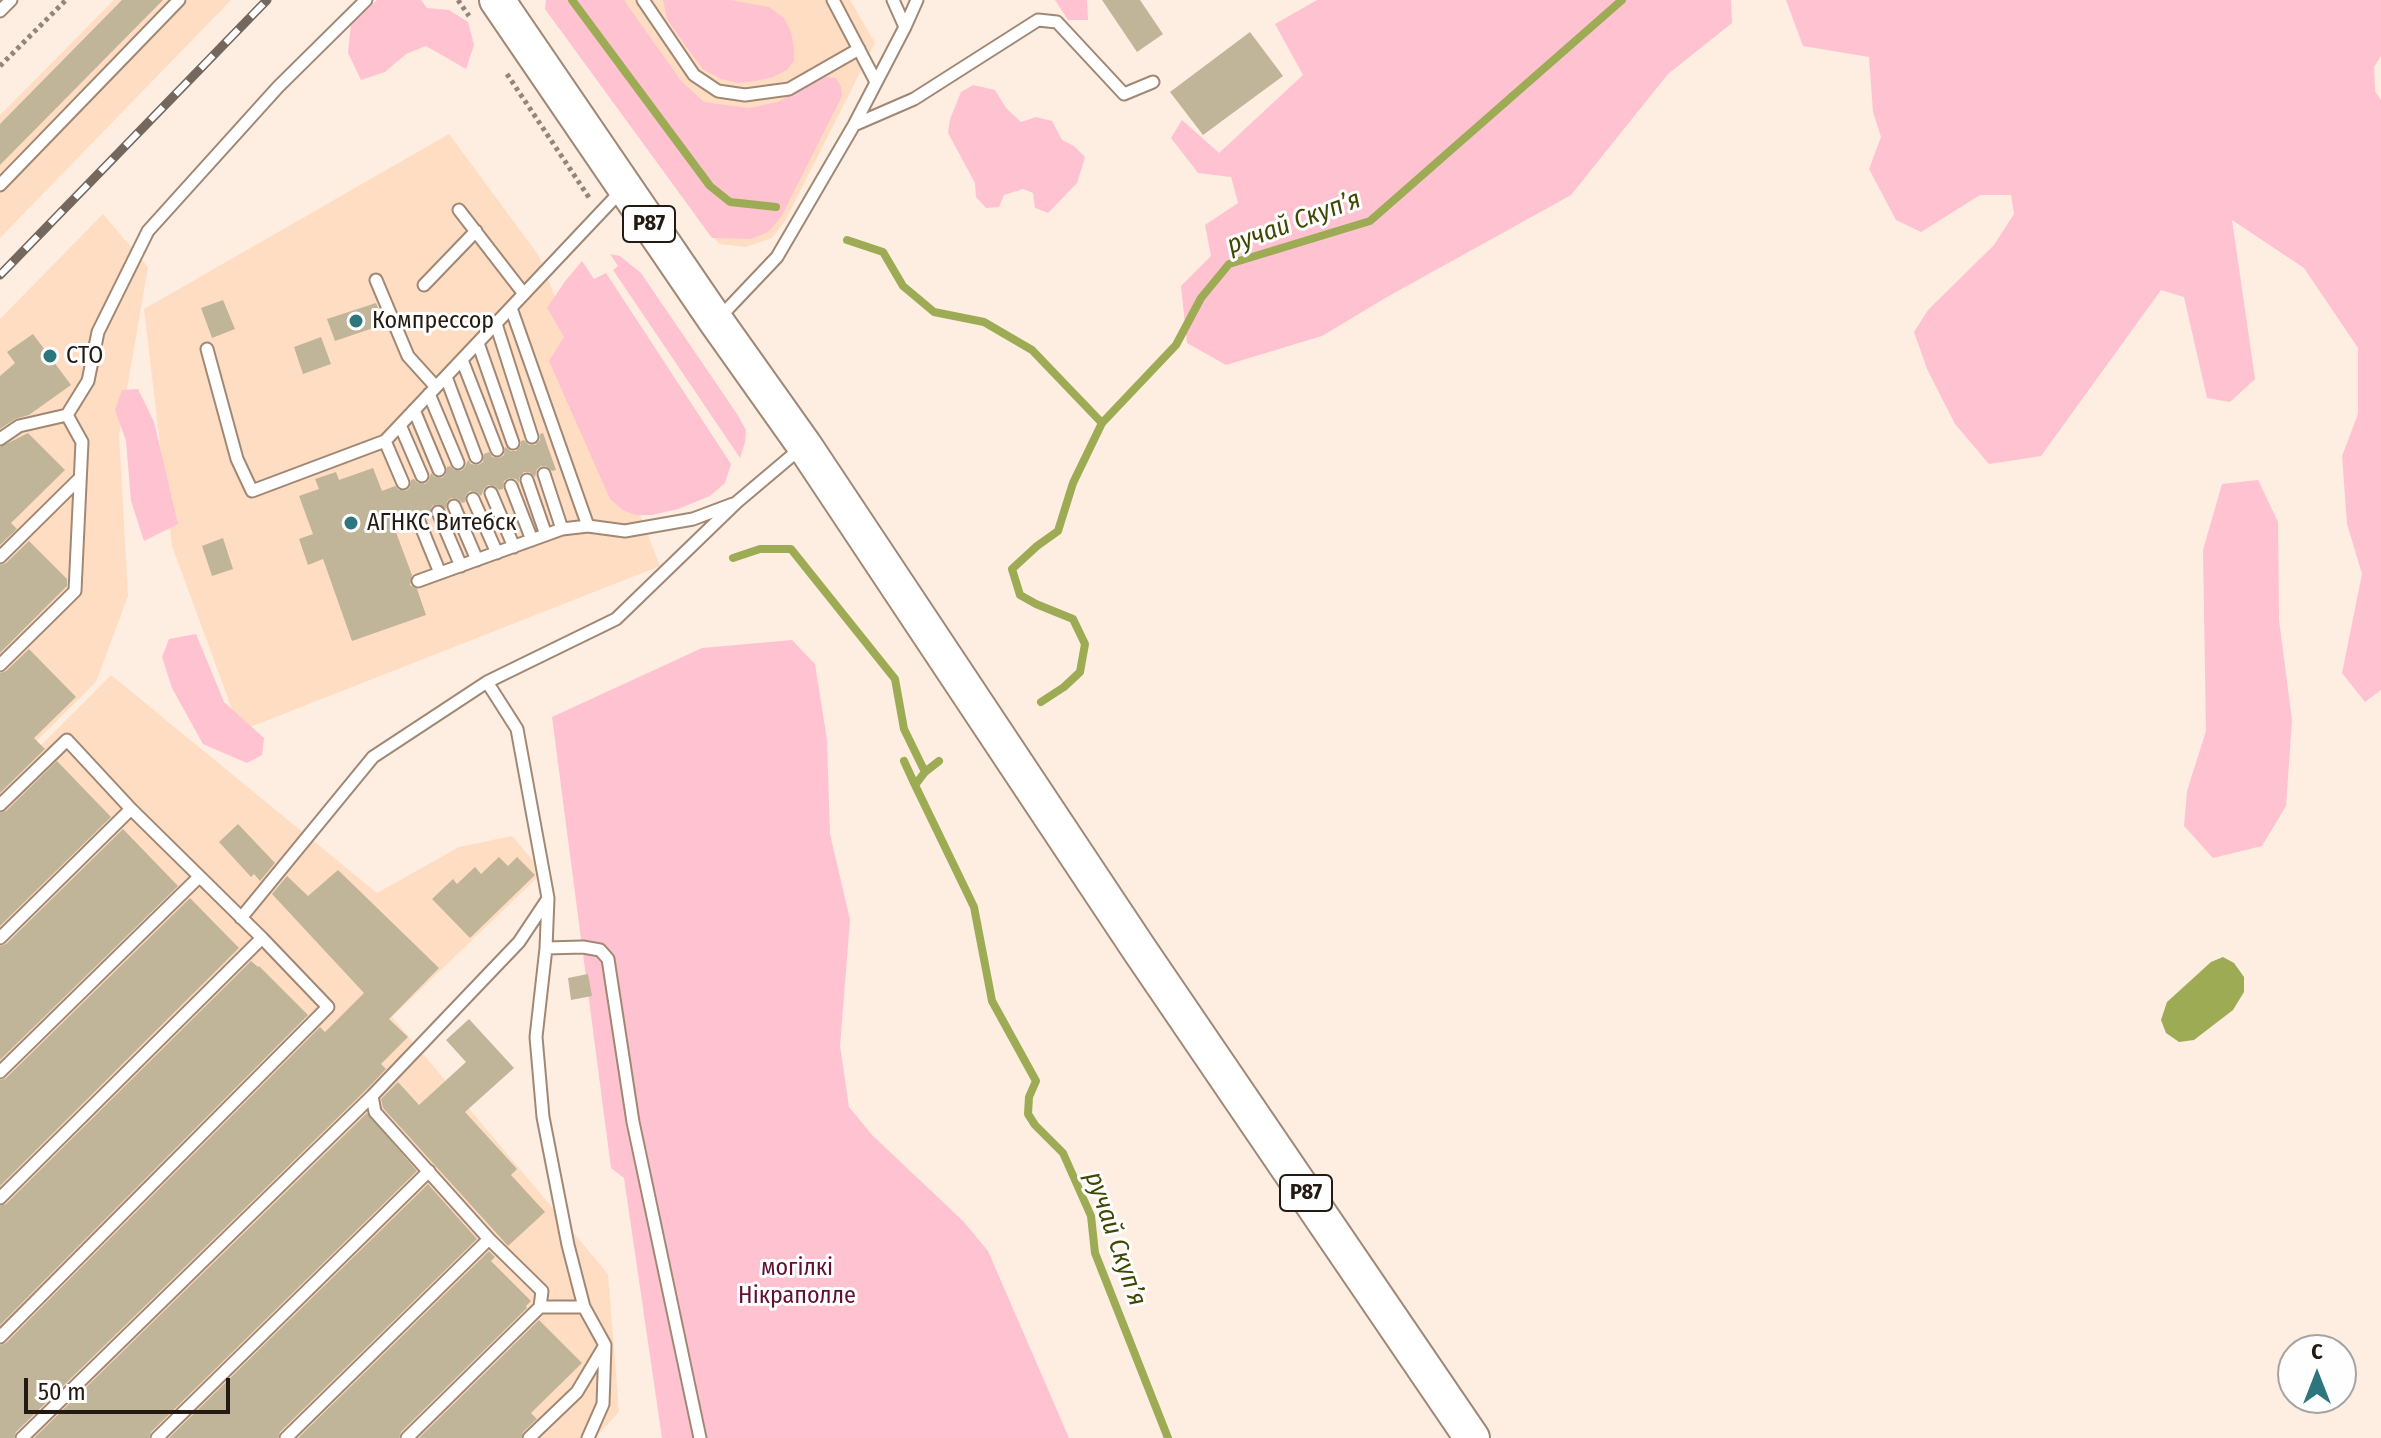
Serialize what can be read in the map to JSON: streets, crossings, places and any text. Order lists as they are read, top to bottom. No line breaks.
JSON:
{"streets":{"main road":["Р87"]},"water":["ручай Скупʼя"],"parks":["могілкі Нікраполле"],"places":["Компрессор","СТО","АГНКС Витебск"],"scale_bar":"50 m","north":"top"}
